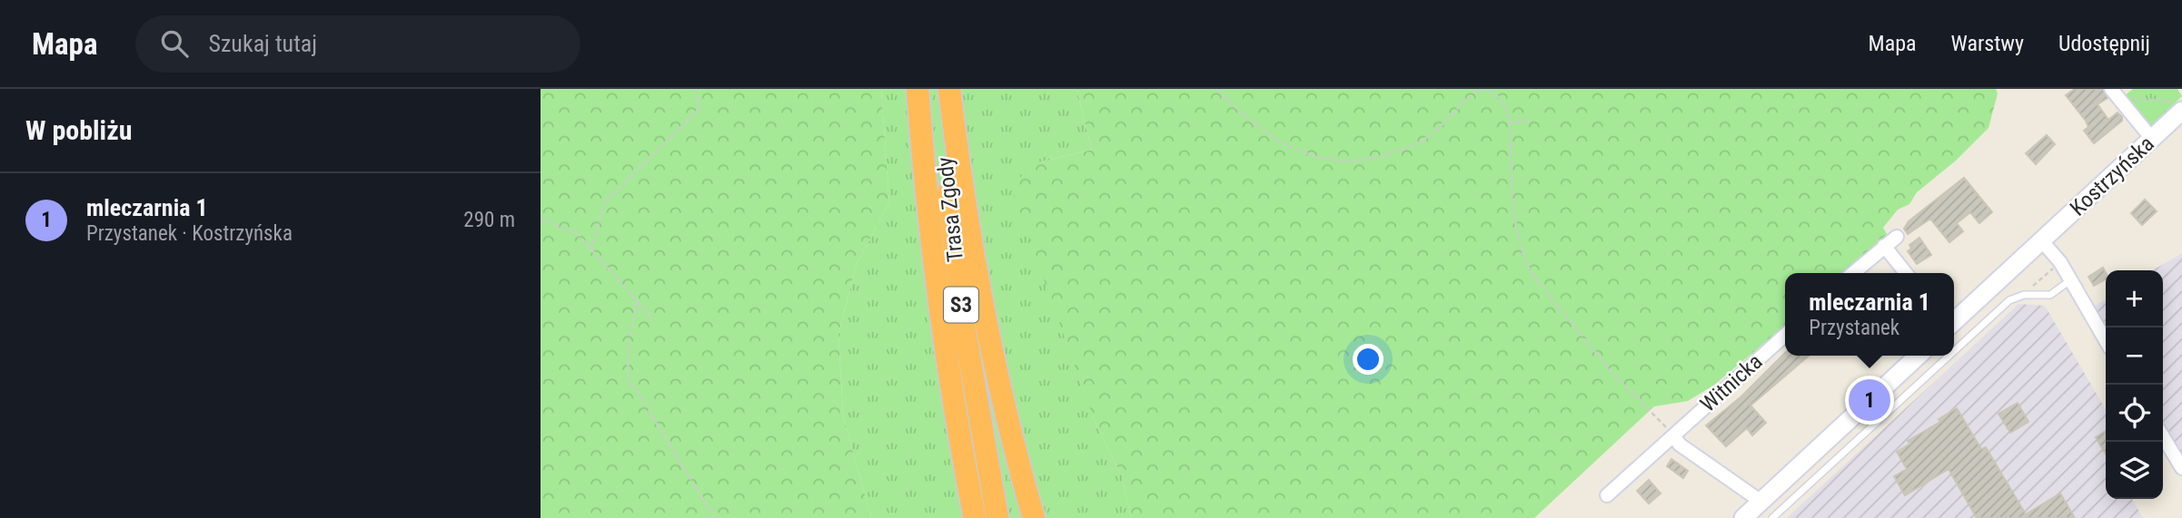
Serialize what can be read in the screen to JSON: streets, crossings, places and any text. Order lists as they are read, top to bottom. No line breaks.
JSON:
{"streets":{"highway":["Trasa Zgody","S3"],"main road":["Kostrzyńska"],"street":["Witnicka"]},"page":{"header":"Mapa","search":"Szukaj tutaj","nav":["Mapa","Warstwy","Udostępnij"],"heading":"W pobliżu","list":[{"mark":"1","name":"mleczarnia 1","note":"Przystanek · Kostrzyńska","value":"290 m"}],"map_buttons":["+","−"],"popup":["mleczarnia 1","Przystanek"],"pins":"1"}}
